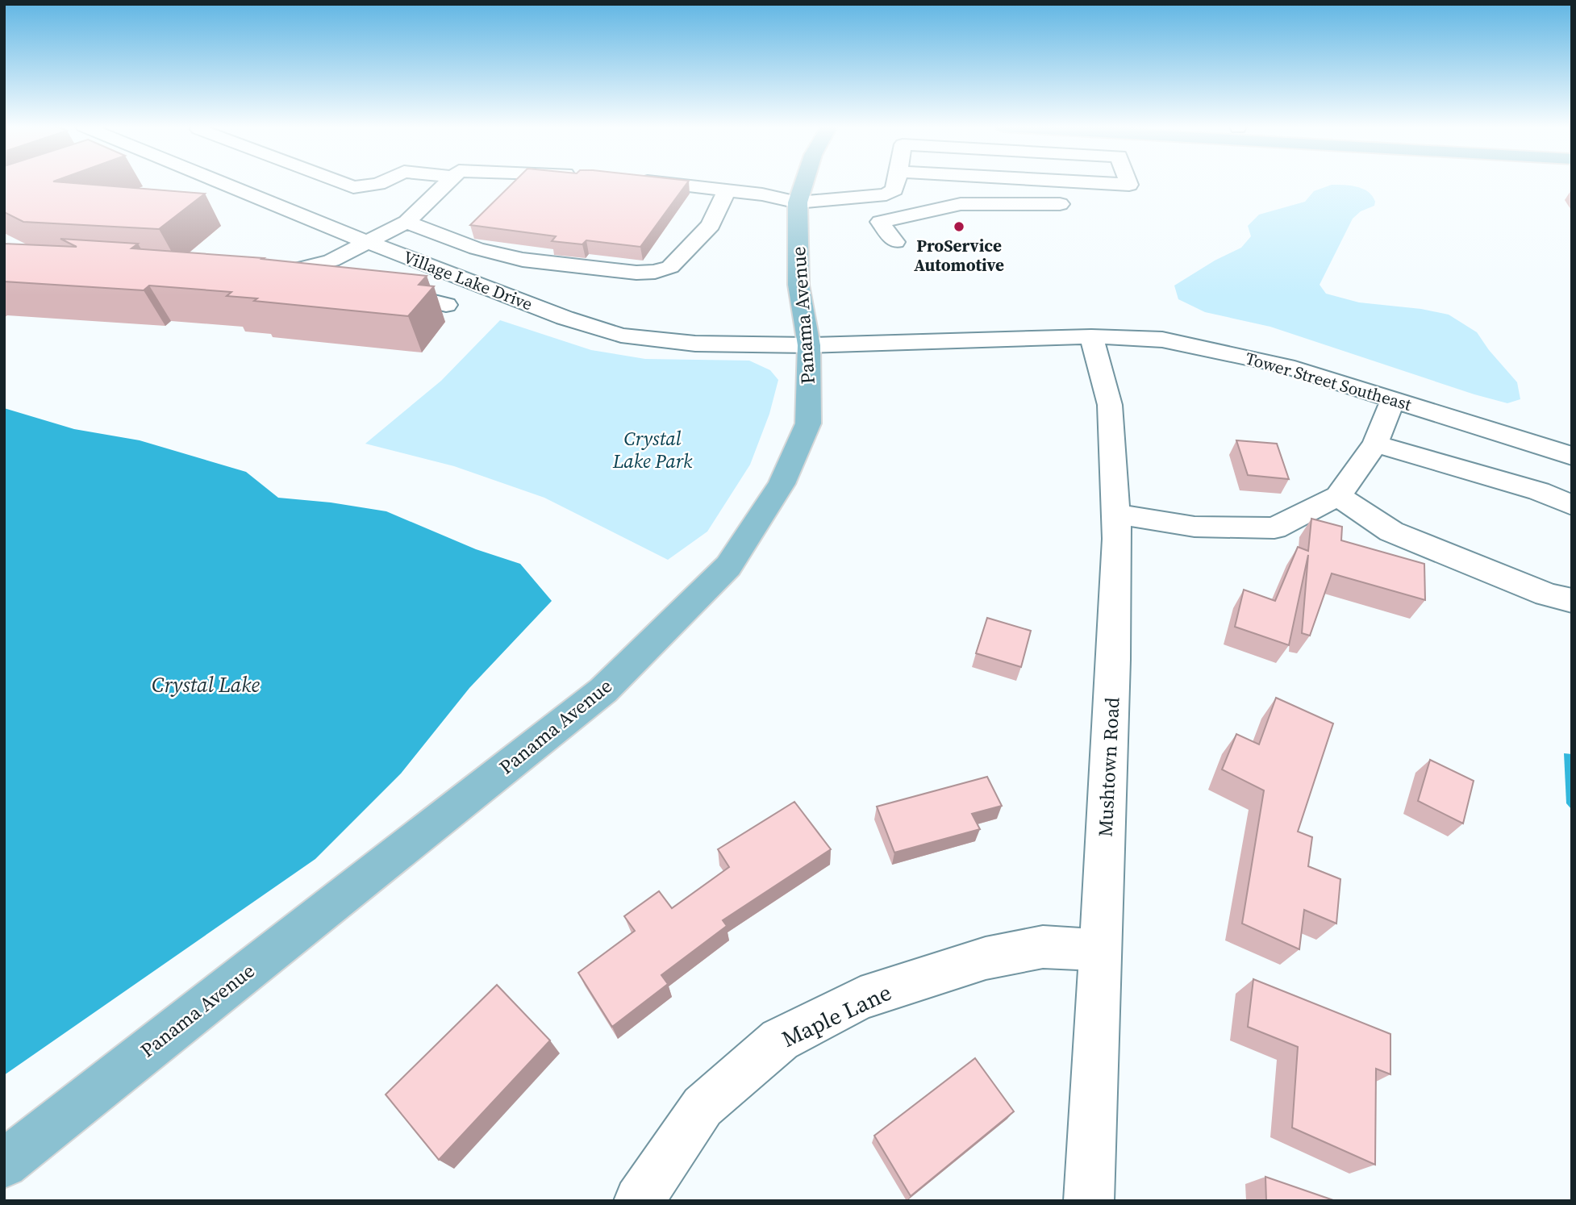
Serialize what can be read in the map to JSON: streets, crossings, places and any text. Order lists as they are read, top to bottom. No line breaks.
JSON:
{"streets":{"main road":["Panama Avenue"],"street":["Village Lake Drive","Tower Street Southeast","Mushtown Road","Maple Lane"]},"crossings":[["Village Lake Drive","Panama Avenue"],["Village Lake Drive","Tower Street Southeast"],["Panama Avenue","Tower Street Southeast"],["Tower Street Southeast","Mushtown Road"],["Mushtown Road","Maple Lane"]],"water":["Crystal Lake"],"parks":["Crystal Lake Park"],"places":["ProService Automotive"]}
